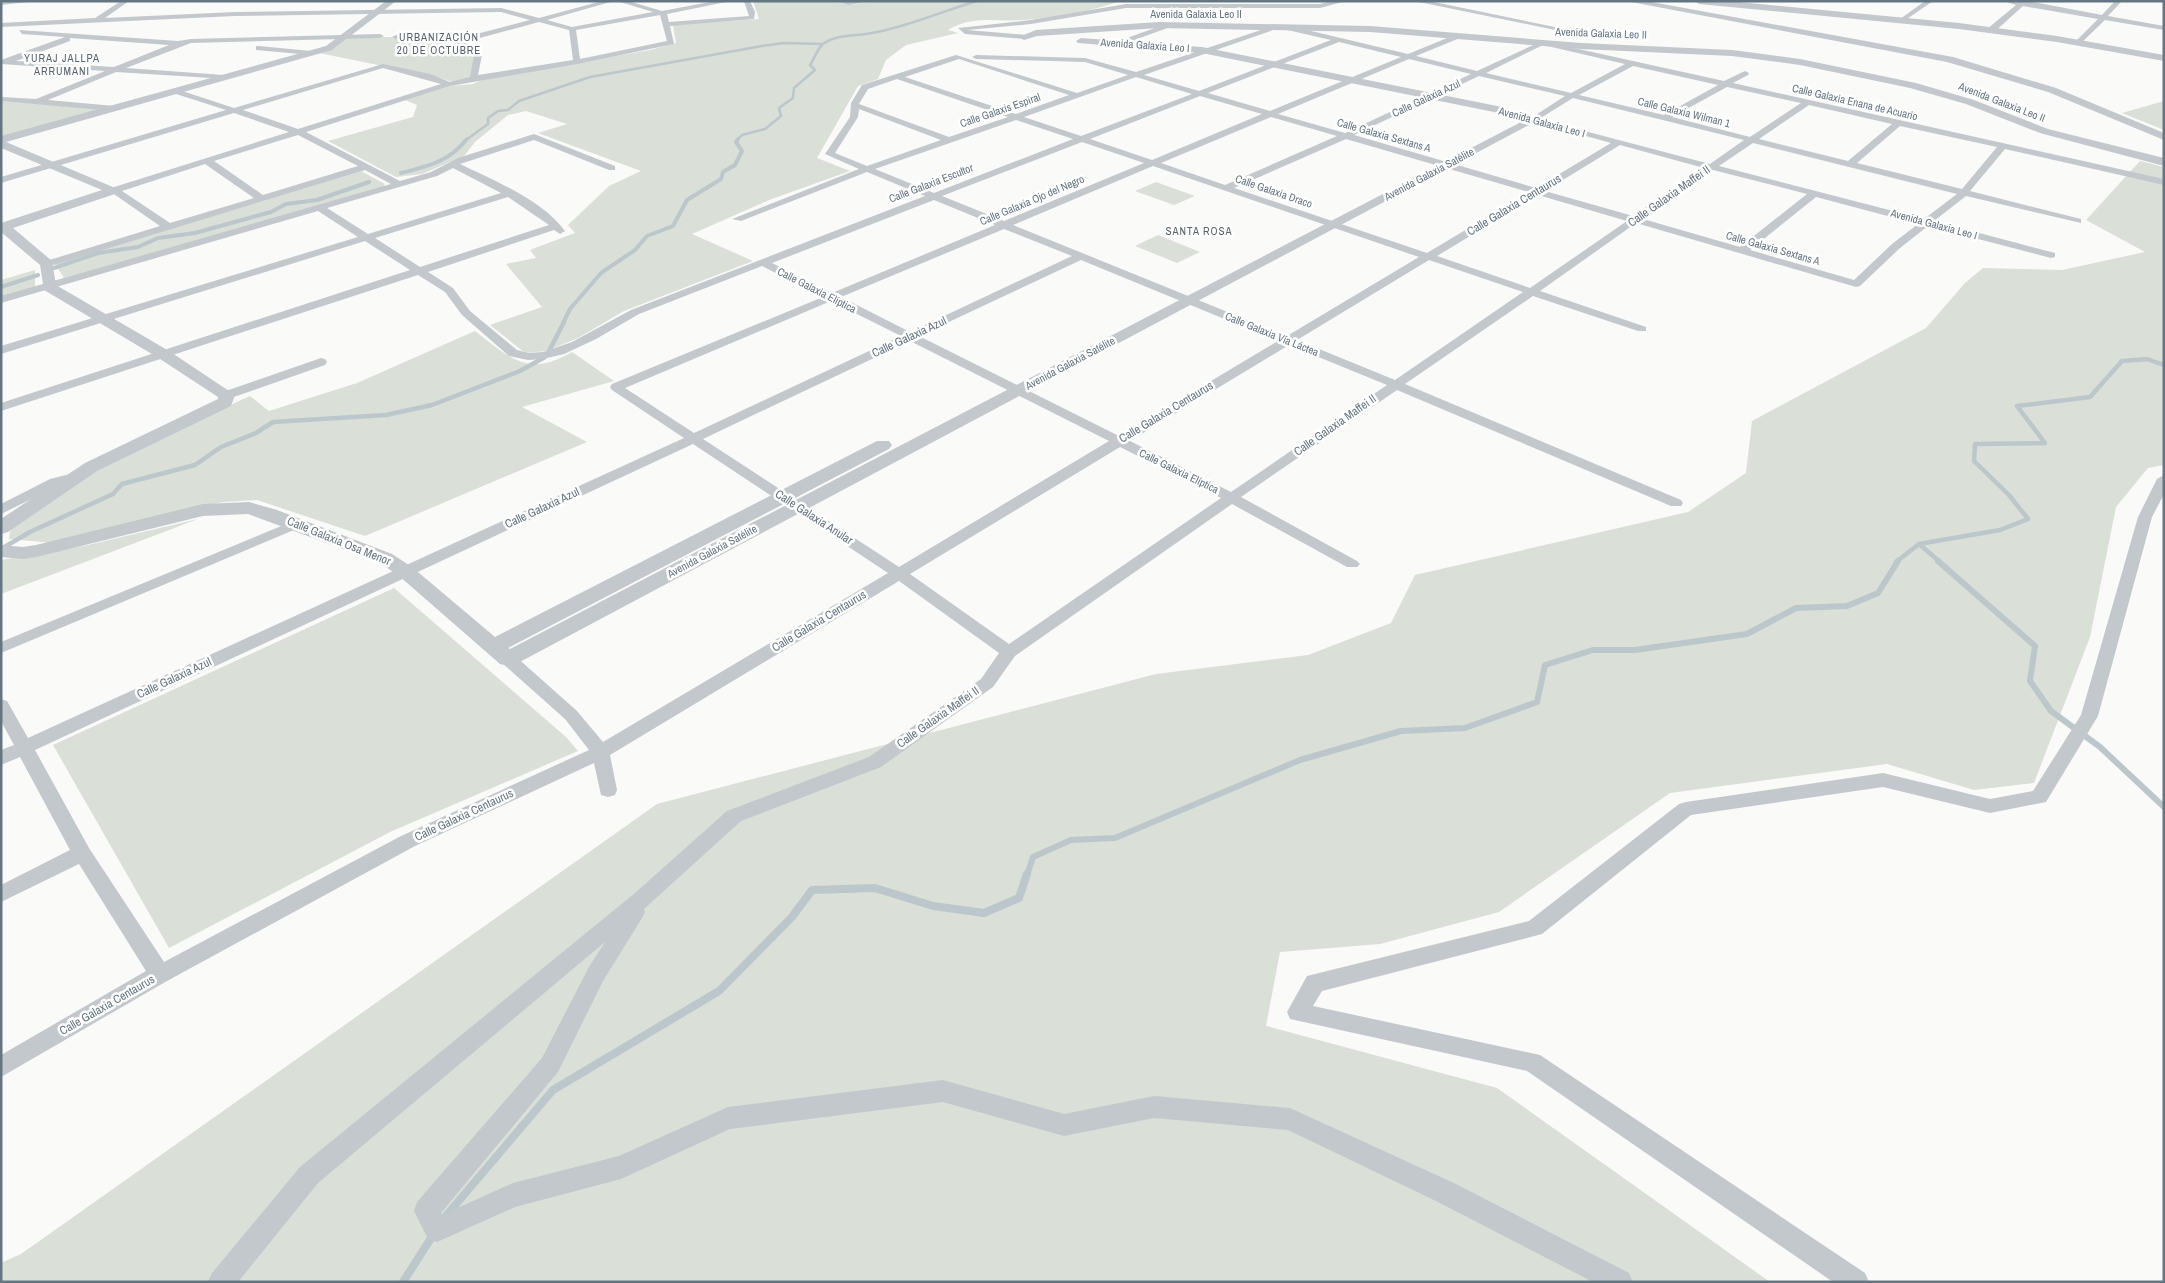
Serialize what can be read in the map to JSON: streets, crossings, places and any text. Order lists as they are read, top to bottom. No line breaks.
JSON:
{"streets":{"street":["Avenida Galaxia Leo II","Avenida Galaxia Leo I","Calle Galaxia Azul","Calle Galaxia Enana de Acuario","Calle Galaxis Espiral","Calle Galaxia Wilman 1","Calle Galaxia Sextans A","Avenida Galaxia Satélite","Calle Galaxia Escultor","Calle Galaxia Draco","Calle Galaxia Maffei II","Calle Galaxia Ojo del Negro","Calle Galaxia Centaurus","Calle Galaxia Elíptica","Calle Galaxia Vía Láctea","Calle Galaxia Anular","Calle Galaxia Osa Menor"]},"crossings":[["Avenida Galaxia Leo II","Avenida Galaxia Leo I"],["Avenida Galaxia Leo II","Calle Galaxia Azul"],["Avenida Galaxia Leo II","Calle Galaxia Enana de Acuario"],["Avenida Galaxia Leo II","Calle Galaxis Espiral"],["Avenida Galaxia Leo II","Calle Galaxia Wilman 1"],["Avenida Galaxia Leo II","Calle Galaxia Ojo del Negro"],["Avenida Galaxia Leo I","Calle Galaxia Azul"],["Avenida Galaxia Leo I","Calle Galaxis Espiral"],["Avenida Galaxia Leo I","Calle Galaxia Sextans A"],["Avenida Galaxia Leo I","Avenida Galaxia Satélite"],["Avenida Galaxia Leo I","Calle Galaxia Escultor"],["Avenida Galaxia Leo I","Calle Galaxia Maffei II"],["Avenida Galaxia Leo I","Calle Galaxia Ojo del Negro"],["Avenida Galaxia Leo I","Calle Galaxia Centaurus"],["Calle Galaxia Azul","Calle Galaxia Enana de Acuario"],["Calle Galaxia Azul","Calle Galaxia Wilman 1"],["Calle Galaxia Azul","Calle Galaxia Sextans A"],["Calle Galaxia Azul","Calle Galaxia Draco"],["Calle Galaxia Azul","Calle Galaxia Elíptica"],["Calle Galaxia Azul","Calle Galaxia Vía Láctea"],["Calle Galaxia Azul","Calle Galaxia Anular"],["Calle Galaxia Azul","Calle Galaxia Osa Menor"],["Calle Galaxia Enana de Acuario","Avenida Galaxia Satélite"],["Calle Galaxia Enana de Acuario","Calle Galaxia Maffei II"],["Calle Galaxis Espiral","Calle Galaxia Sextans A"],["Calle Galaxis Espiral","Calle Galaxia Draco"],["Calle Galaxis Espiral","Calle Galaxia Vía Láctea"],["Calle Galaxia Wilman 1","Avenida Galaxia Satélite"],["Calle Galaxia Wilman 1","Calle Galaxia Escultor"],["Calle Galaxia Wilman 1","Calle Galaxia Maffei II"],["Calle Galaxia Wilman 1","Calle Galaxia Ojo del Negro"],["Calle Galaxia Sextans A","Avenida Galaxia Satélite"],["Calle Galaxia Sextans A","Calle Galaxia Escultor"],["Calle Galaxia Sextans A","Calle Galaxia Maffei II"],["Calle Galaxia Sextans A","Calle Galaxia Ojo del Negro"],["Calle Galaxia Sextans A","Calle Galaxia Centaurus"],["Avenida Galaxia Satélite","Calle Galaxia Draco"],["Avenida Galaxia Satélite","Calle Galaxia Elíptica"],["Avenida Galaxia Satélite","Calle Galaxia Vía Láctea"],["Avenida Galaxia Satélite","Calle Galaxia Anular"],["Avenida Galaxia Satélite","Calle Galaxia Osa Menor"],["Calle Galaxia Escultor","Calle Galaxia Draco"],["Calle Galaxia Escultor","Calle Galaxia Elíptica"],["Calle Galaxia Escultor","Calle Galaxia Vía Láctea"],["Calle Galaxia Draco","Calle Galaxia Maffei II"],["Calle Galaxia Draco","Calle Galaxia Ojo del Negro"],["Calle Galaxia Draco","Calle Galaxia Centaurus"],["Calle Galaxia Maffei II","Calle Galaxia Elíptica"],["Calle Galaxia Maffei II","Calle Galaxia Vía Láctea"],["Calle Galaxia Maffei II","Calle Galaxia Anular"],["Calle Galaxia Ojo del Negro","Calle Galaxia Elíptica"],["Calle Galaxia Ojo del Negro","Calle Galaxia Vía Láctea"],["Calle Galaxia Ojo del Negro","Calle Galaxia Anular"],["Calle Galaxia Centaurus","Calle Galaxia Elíptica"],["Calle Galaxia Centaurus","Calle Galaxia Vía Láctea"],["Calle Galaxia Centaurus","Calle Galaxia Anular"],["Calle Galaxia Centaurus","Calle Galaxia Osa Menor"]],"districts":["URBANIZACIÓN 20 DE OCTUBRE","YURAJ JALLPA ARRUMANI","SANTA ROSA"]}
